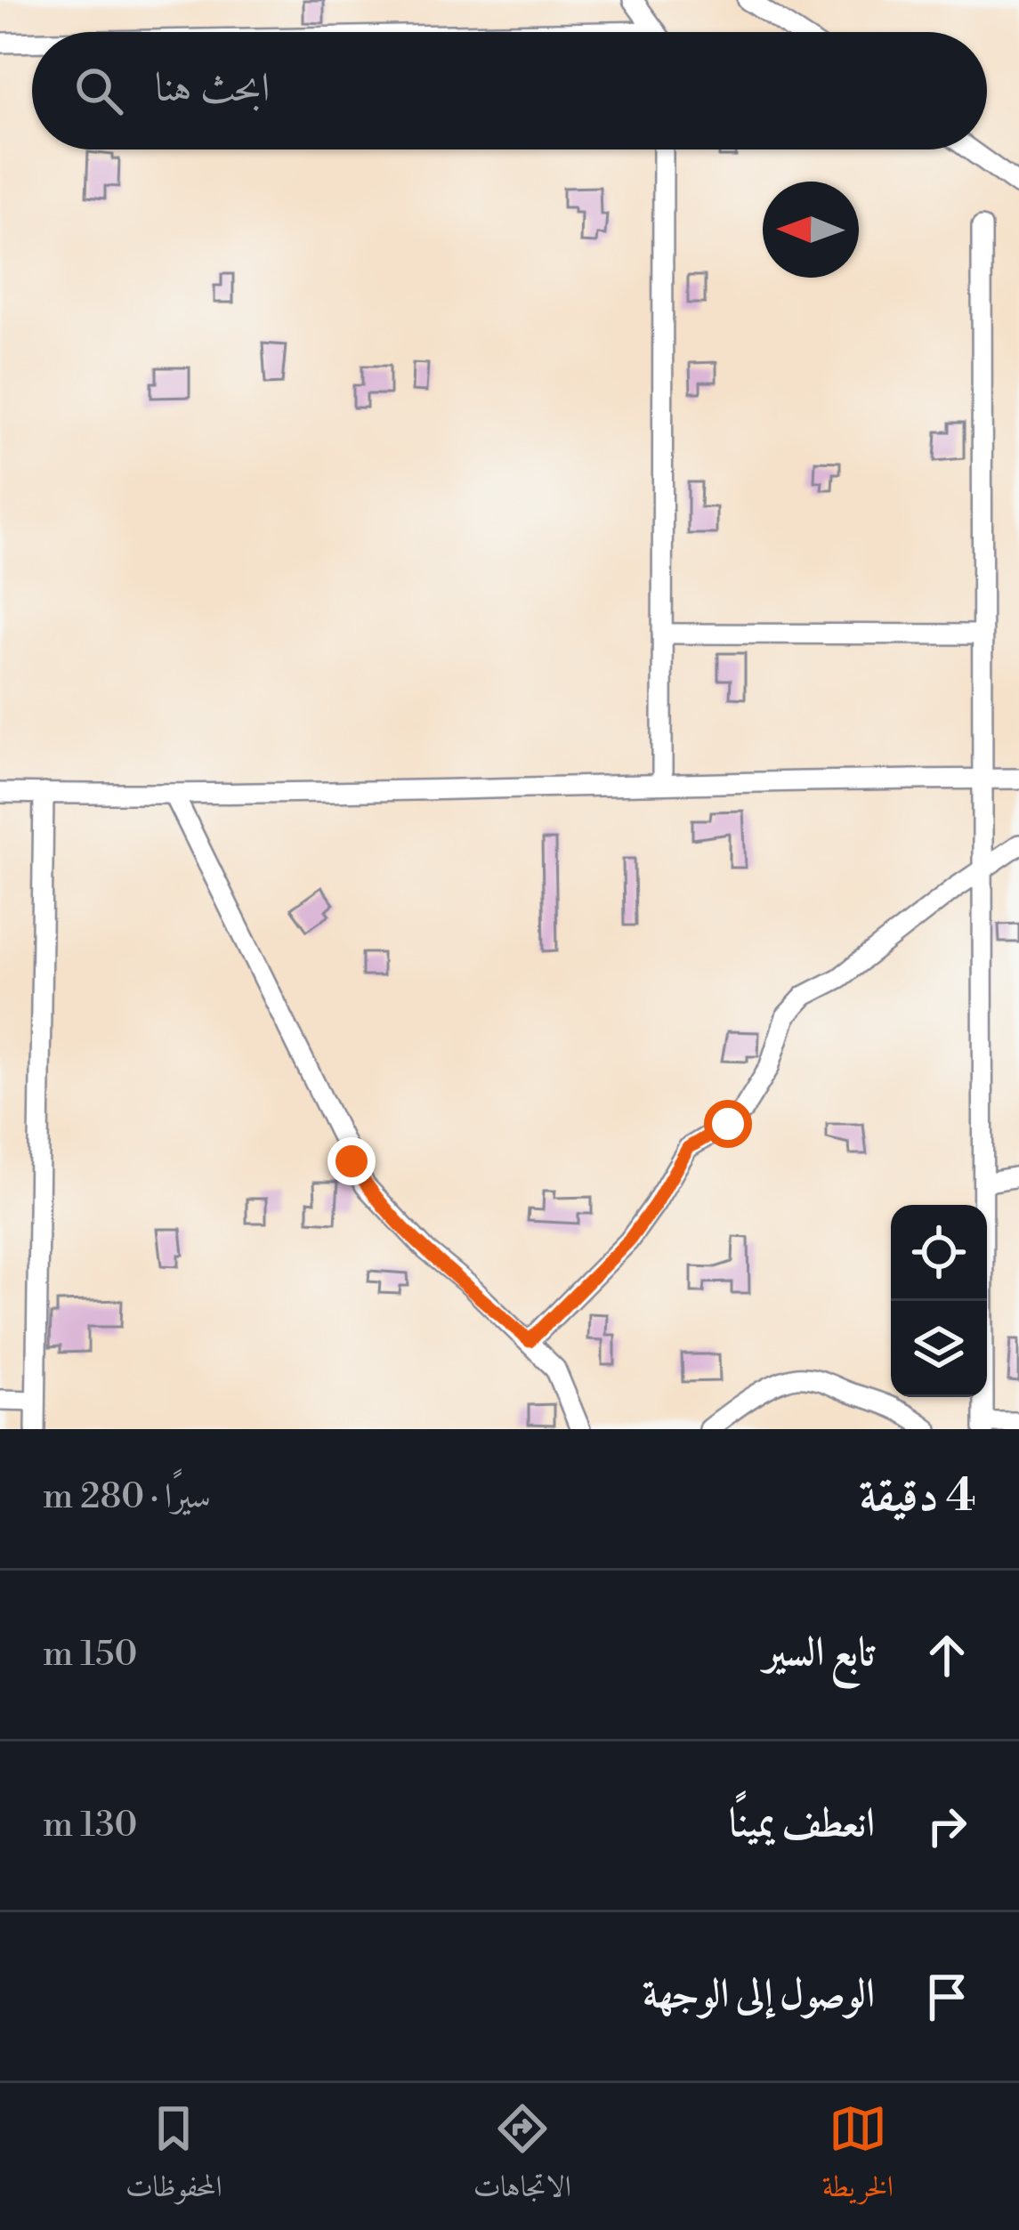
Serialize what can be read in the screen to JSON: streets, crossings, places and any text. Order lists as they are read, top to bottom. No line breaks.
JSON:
{"north":"left","page":{"search":"ابحث هنا","heading":["4 دقيقة","سيرًا · 280 m"],"list":[["تابع السير","150 m"],["انعطف يمينًا","130 m"],"الوصول إلى الوجهة"],"nav":["الخريطة","الاتجاهات","المحفوظات"]}}
